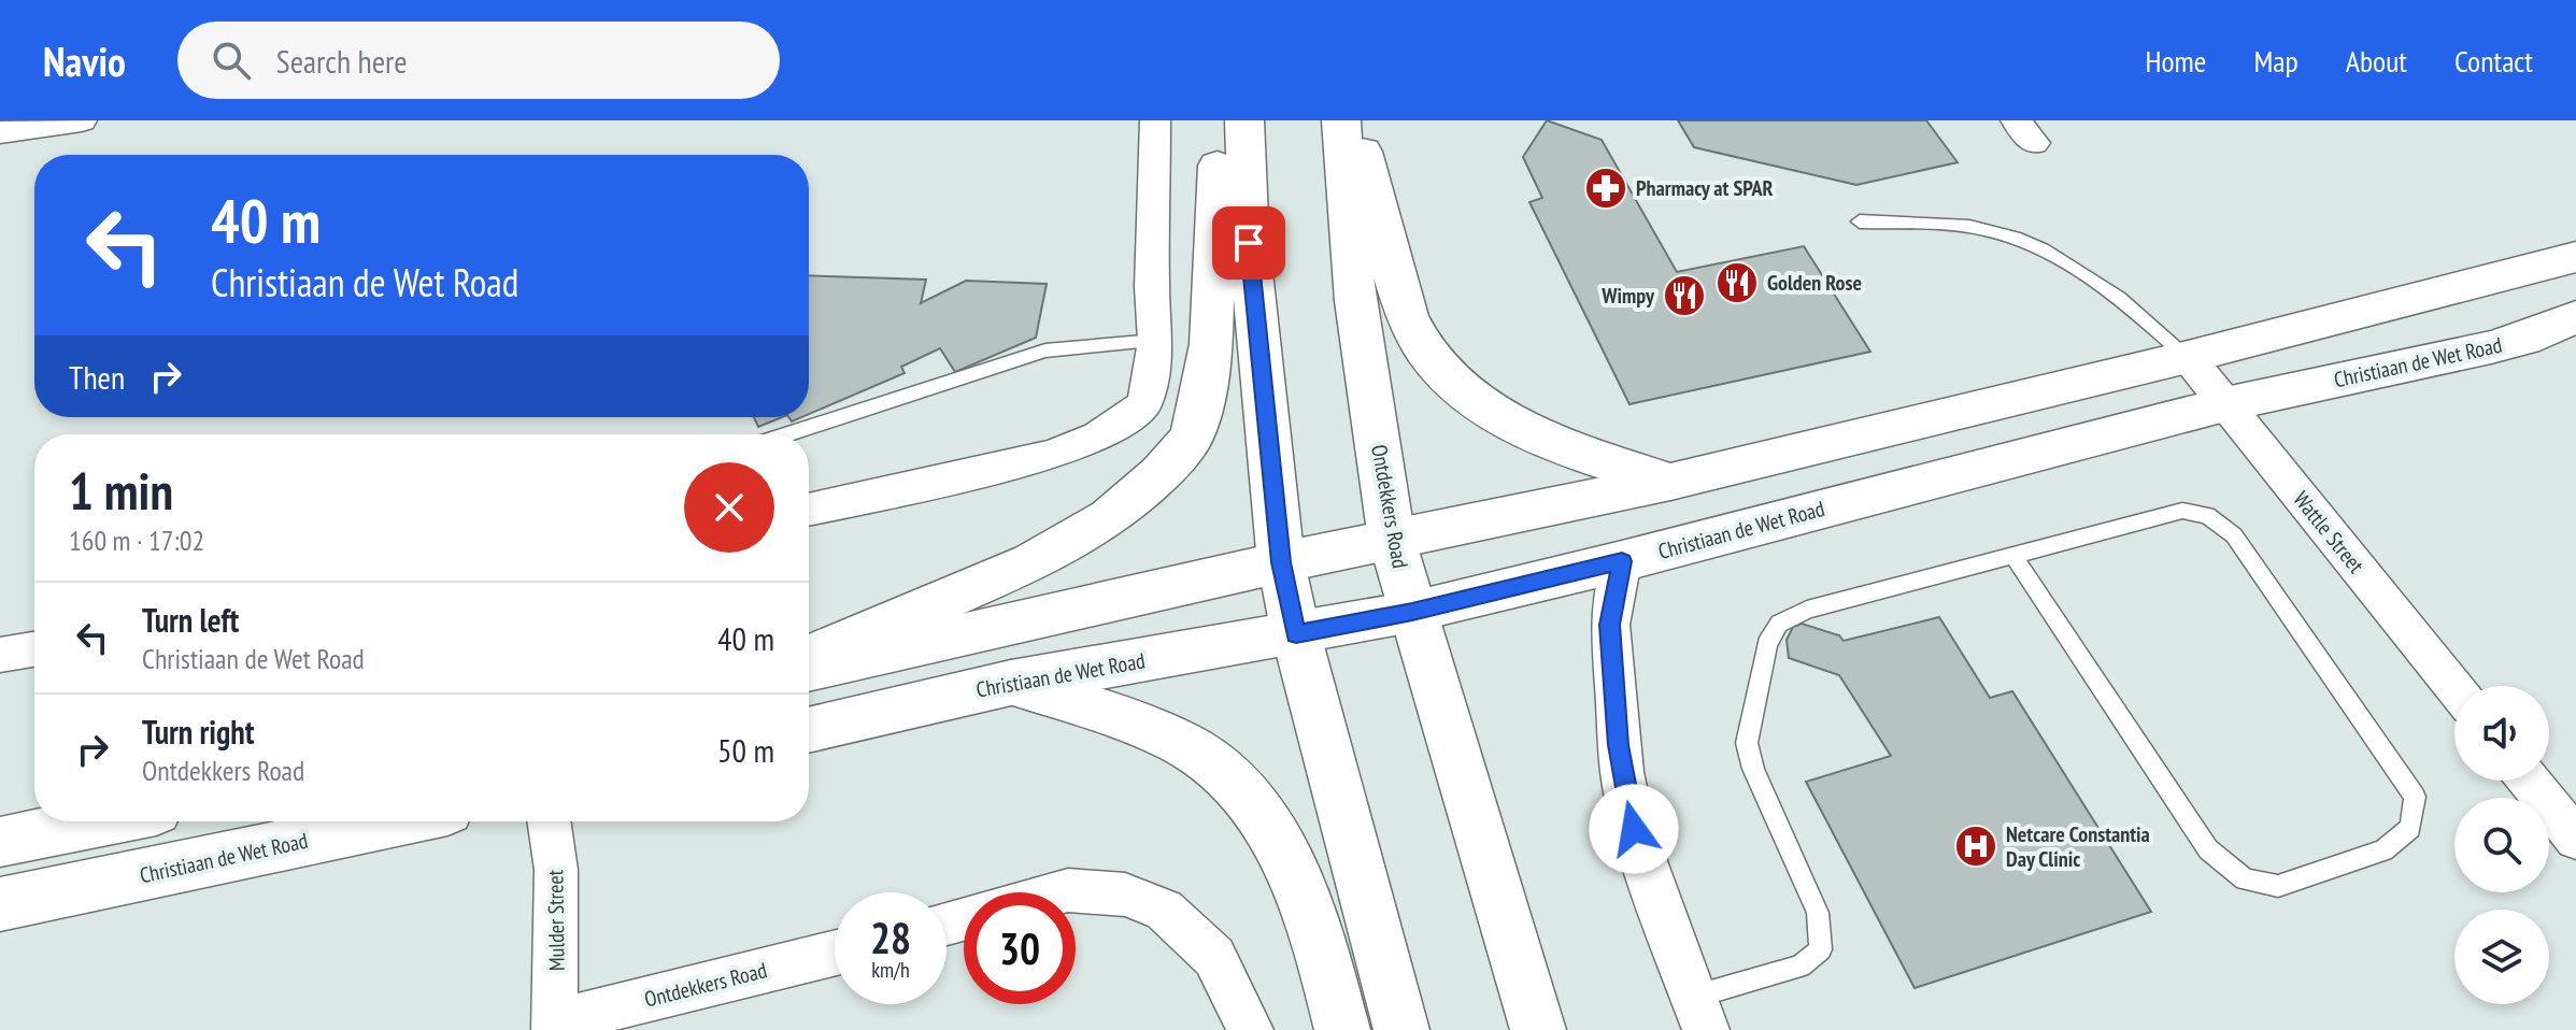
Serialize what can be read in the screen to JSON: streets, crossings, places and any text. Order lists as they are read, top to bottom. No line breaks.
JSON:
{"streets":{"main road":["Christiaan de Wet Road","Ontdekkers Road"],"street":["Wattle Street","Mulder Street"]},"crossings":[["Christiaan de Wet Road","Ontdekkers Road"],["Christiaan de Wet Road","Wattle Street"],["Ontdekkers Road","Mulder Street"]],"places":{"pharmacy":["Pharmacy at SPAR"],"restaurant":["Golden Rose","Wimpy"],"hospital":["Netcare Constantia Day Clinic"]},"page":{"header":"Navio","search":"Search here","nav":["Home","Map","About","Contact"],"turn":["40 m","Christiaan de Wet Road"],"then":"Then","heading":["1 min","160 m · 17:02"],"list":[{"name":"Turn left","note":"Christiaan de Wet Road","value":"40 m"},{"name":"Turn right","note":"Ontdekkers Road","value":"50 m"}],"speed":"28 km/h","limit":"30"}}
